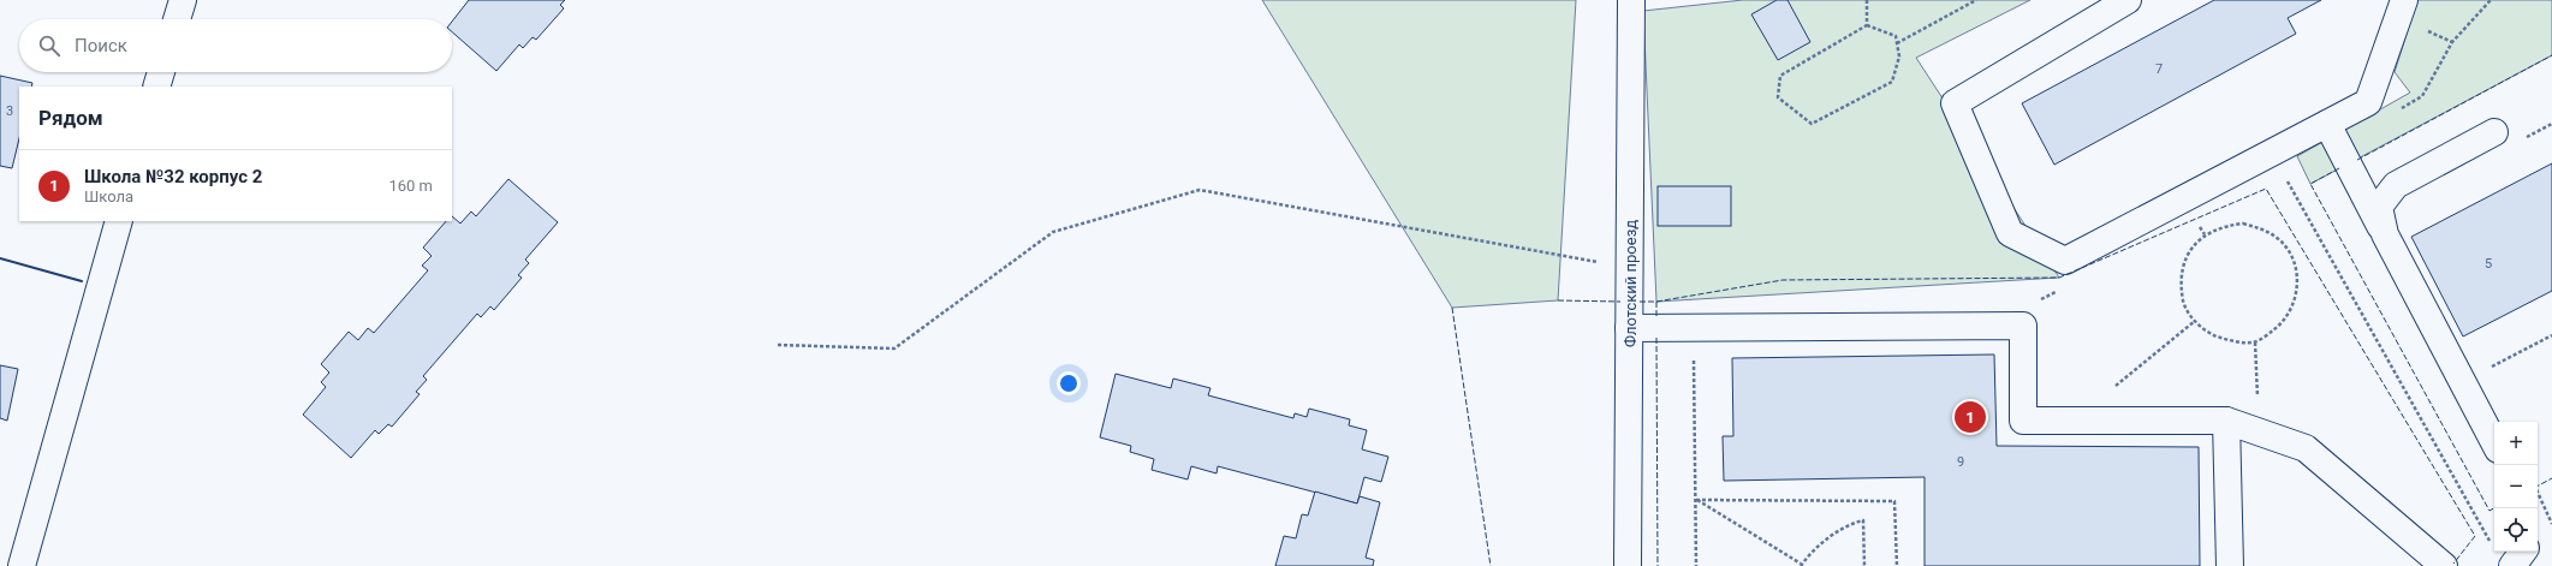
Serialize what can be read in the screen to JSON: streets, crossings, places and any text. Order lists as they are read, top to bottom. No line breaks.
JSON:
{"streets":{"lane":["Флотский проезд"]},"house_numbers":["7","3","5","9"],"page":{"search":"Поиск","heading":"Рядом","list":[{"mark":"1","name":"Школа №32 корпус 2","note":"Школа","value":"160 m"}],"pins":"1","map_buttons":["+","−"]}}
